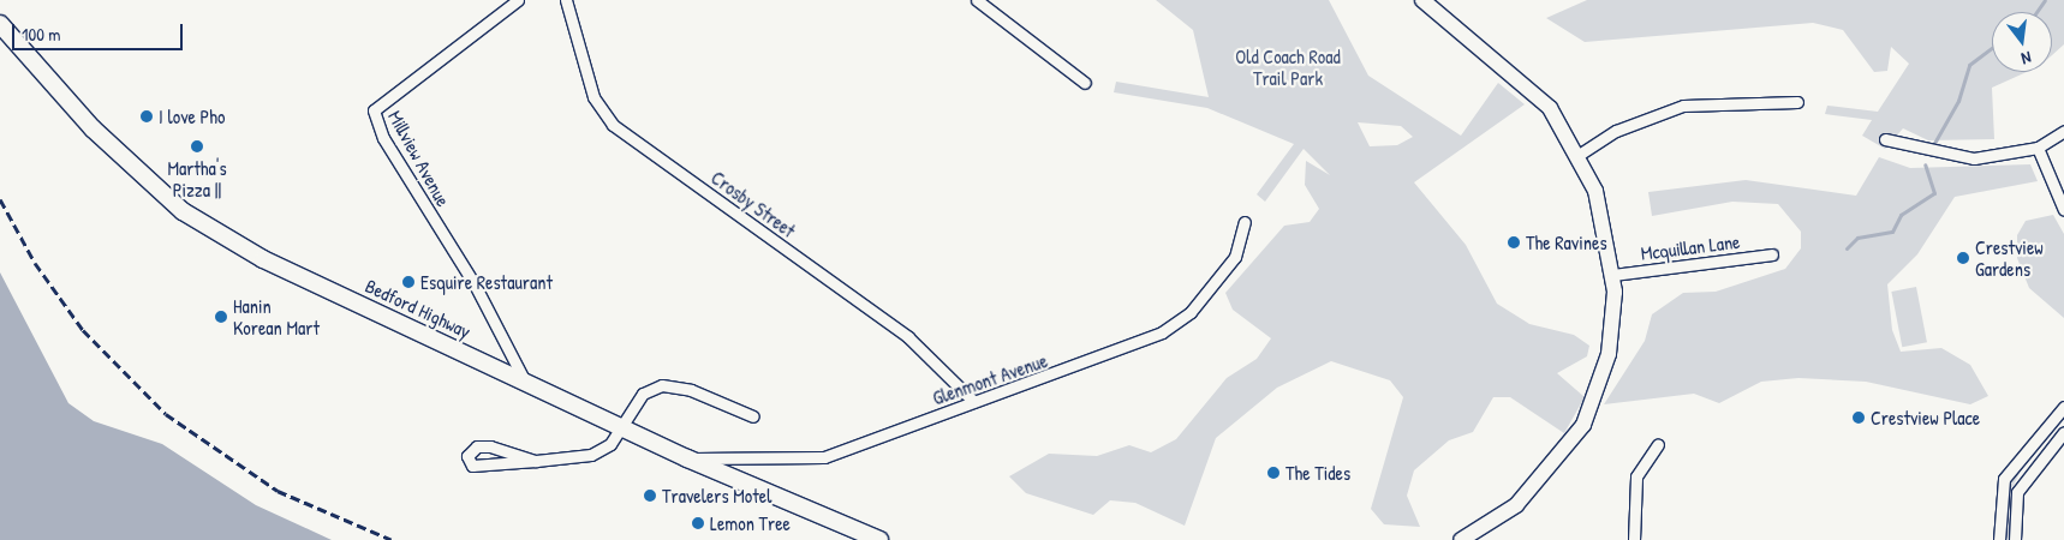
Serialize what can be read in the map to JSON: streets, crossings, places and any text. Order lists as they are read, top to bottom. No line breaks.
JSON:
{"streets":{"main road":["Bedford Highway"],"street":["Millview Avenue","Crosby Street","Mcquillan Lane","Glenmont Avenue"]},"crossings":[["Millview Avenue","Bedford Highway"],["Crosby Street","Glenmont Avenue"],["Bedford Highway","Glenmont Avenue"]],"parks":["Old Coach Road Trail Park"],"places":["I love Pho","Martha's Pizza ||","The Ravines","Crestview Gardens","Esquire Restaurant","Hanin Korean Mart","Crestview Place","The Tides","Travelers Motel","Lemon Tree"],"scale_bar":"100 m","north":"bottom"}
